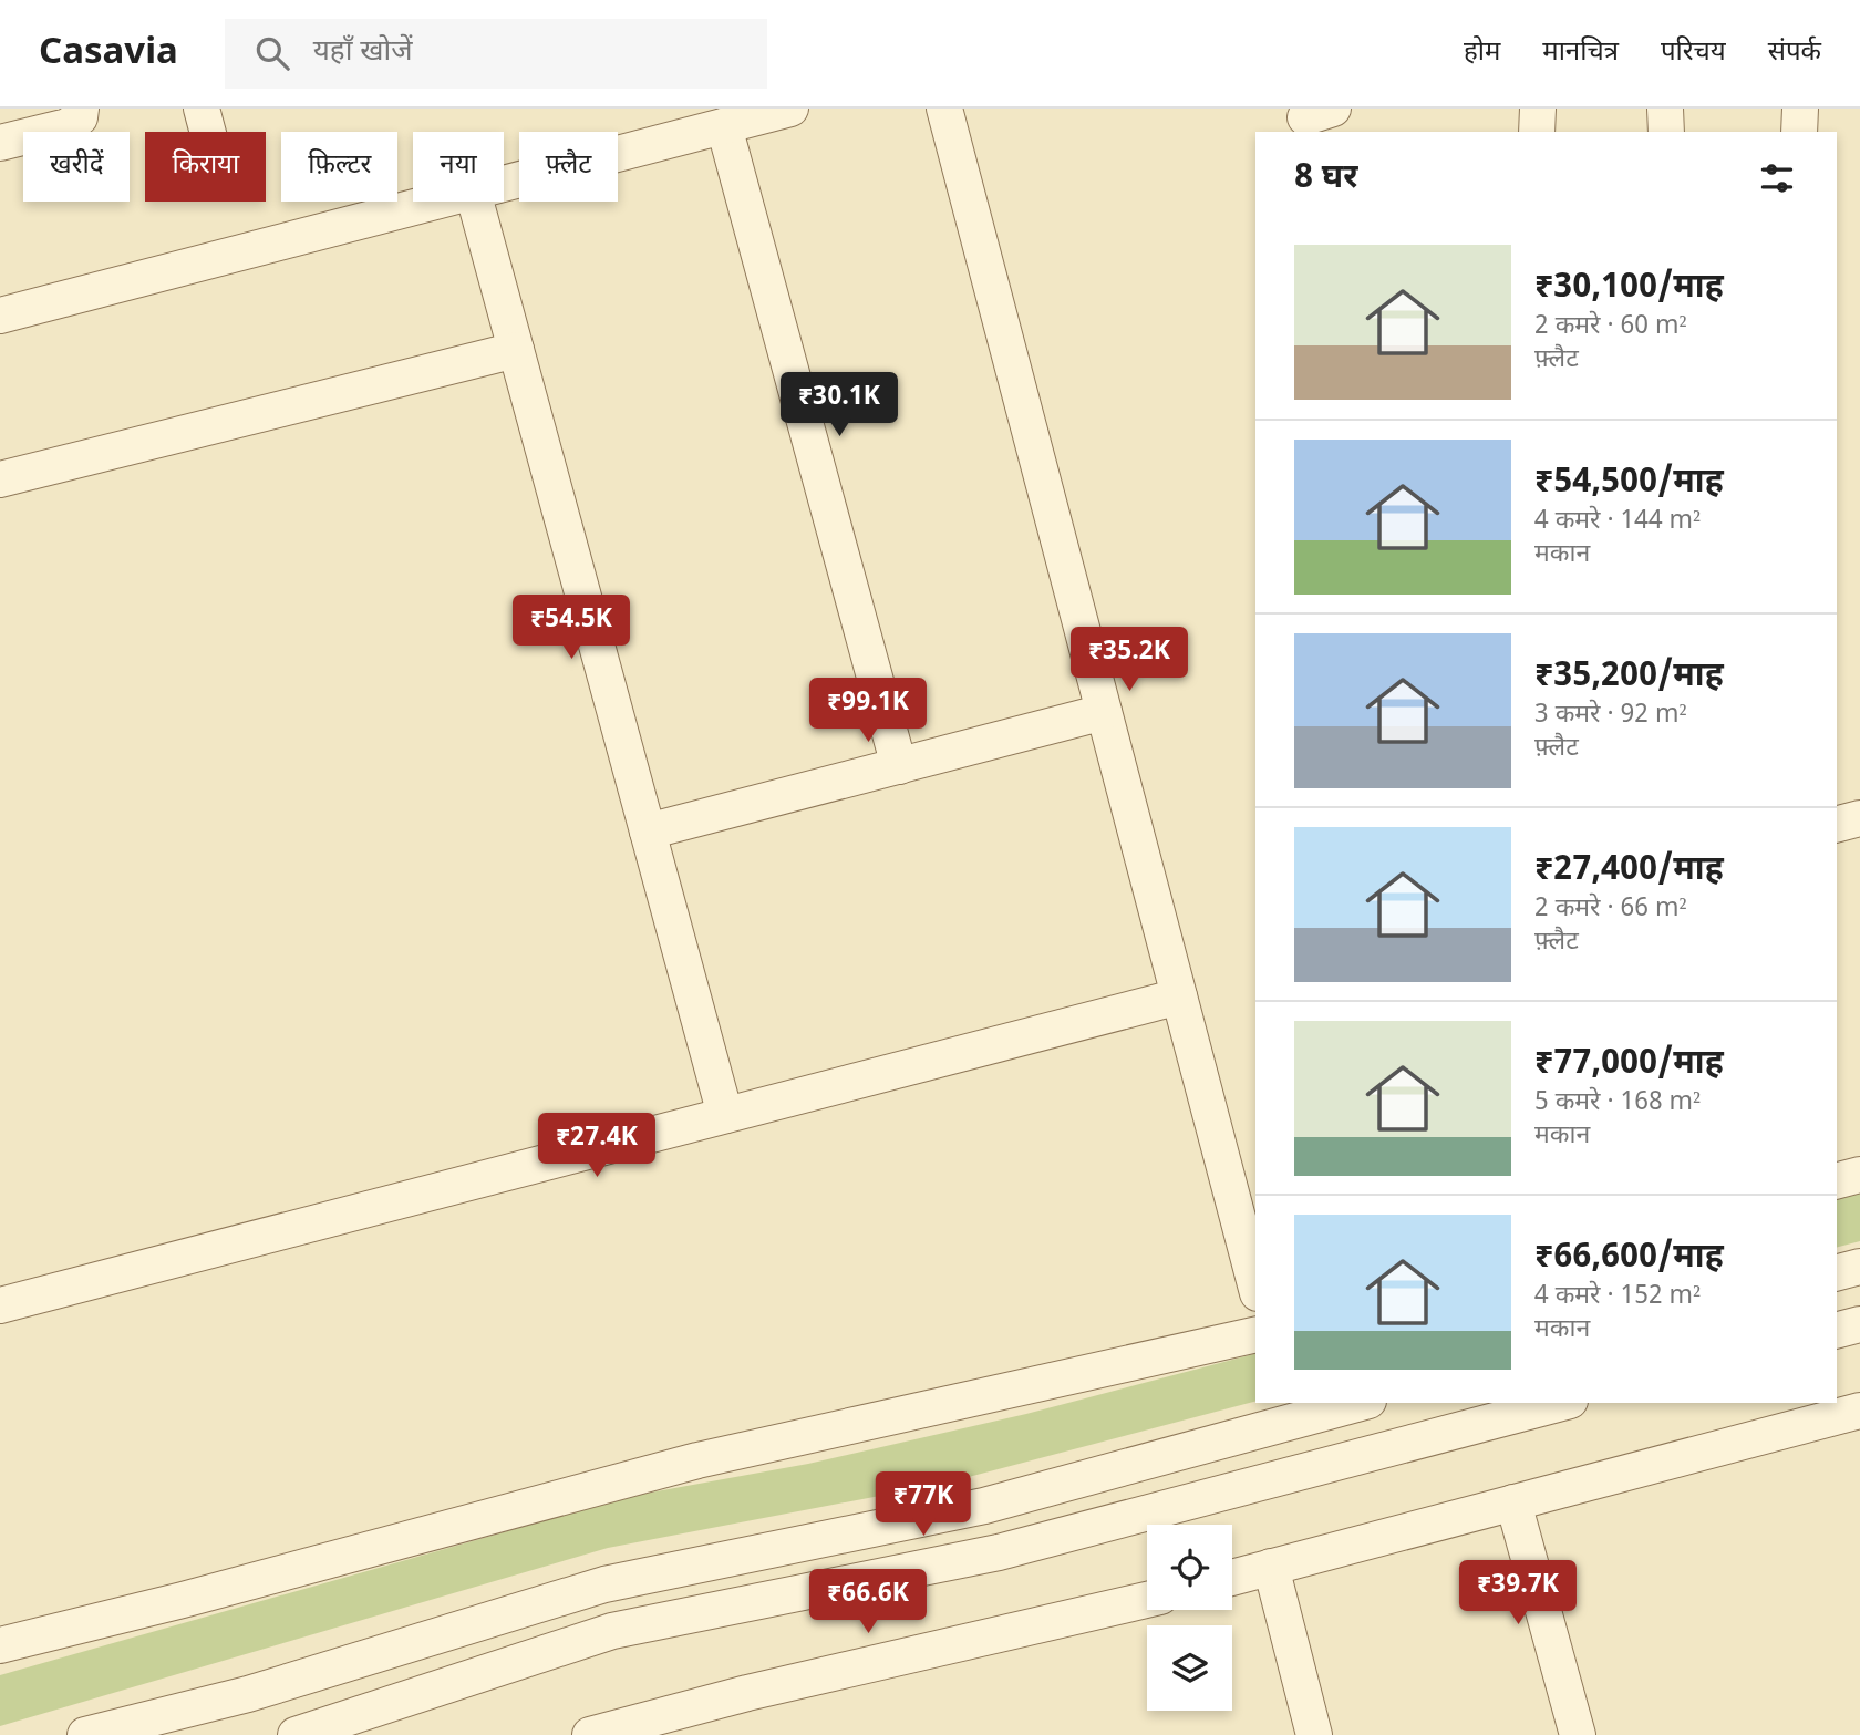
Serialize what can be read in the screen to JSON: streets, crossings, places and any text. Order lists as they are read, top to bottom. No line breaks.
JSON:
{"page":{"header":"Casavia","search":"यहाँ खोजें","nav":["होम","मानचित्र","परिचय","संपर्क"],"chip":["खरीदें","किराया","फ़िल्टर","नया","फ़्लैट"],"heading":"8 घर","list":[{"name":"₹30,100/माह","note":"2 कमरे · 60 m² · फ़्लैट"},{"name":"₹54,500/माह","note":"4 कमरे · 144 m² · मकान"},{"name":"₹35,200/माह","note":"3 कमरे · 92 m² · फ़्लैट"},{"name":"₹27,400/माह","note":"2 कमरे · 66 m² · फ़्लैट"},{"name":"₹77,000/माह","note":"5 कमरे · 168 m² · मकान"},{"name":"₹66,600/माह","note":"4 कमरे · 152 m² · मकान"}],"price":["₹30.1K","₹54.5K","₹35.2K","₹99.1K","₹27.4K","₹77K","₹39.7K","₹66.6K"]}}
